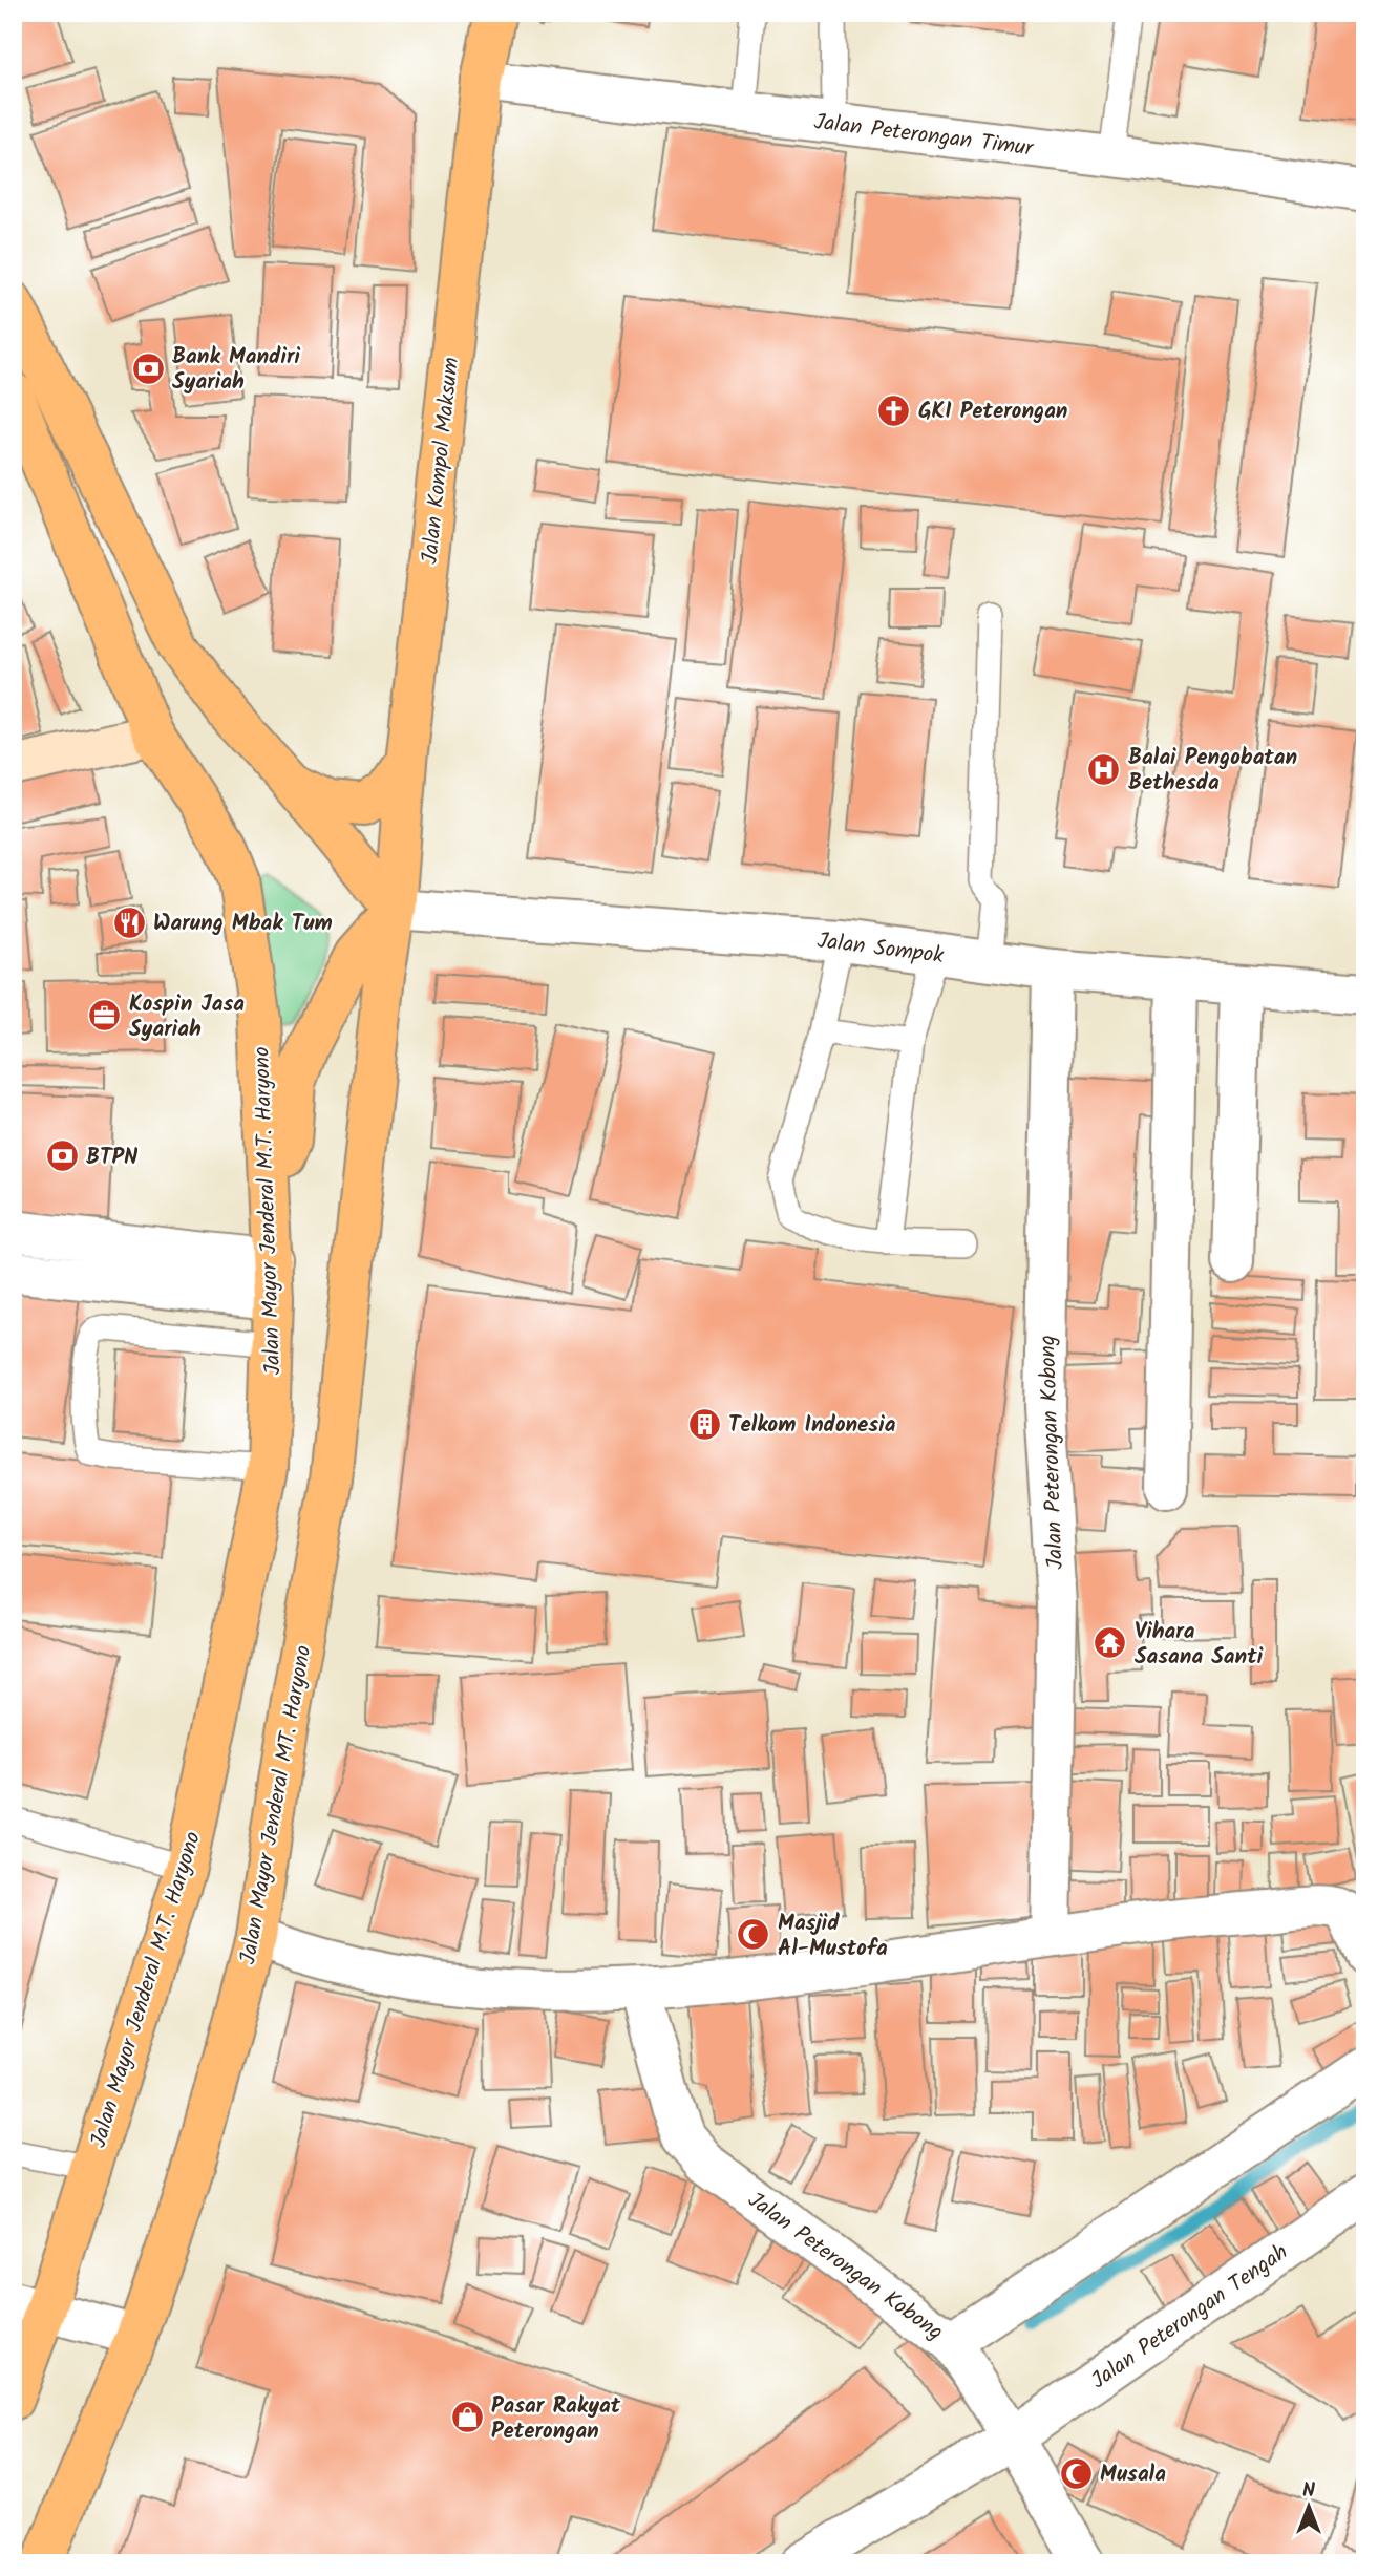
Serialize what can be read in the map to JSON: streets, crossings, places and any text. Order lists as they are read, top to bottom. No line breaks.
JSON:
{"streets":{"main road":["Jalan Kompol Maksum","Jalan Mayor Jenderal M.T. Haryono","Jalan Mayor Jenderal MT. Haryono"],"street":["Jalan Peterongan Timur","Jalan Sompok","Jalan Peterongan Kobong","Jalan Peterongan Tengah"]},"crossings":[["Jalan Peterongan Timur","Jalan Kompol Maksum"],["Jalan Kompol Maksum","Jalan Sompok"],["Jalan Kompol Maksum","Jalan Mayor Jenderal MT. Haryono"],["Jalan Sompok","Jalan Peterongan Kobong"],["Jalan Sompok","Jalan Mayor Jenderal MT. Haryono"]],"places":{"bank":["Bank Mandiri Syariah","BTPN"],"church":["GKI Peterongan"],"hospital":["Balai Pengobatan Bethesda"],"restaurant":["Warung Mbak Tum"],"office":["Kospin Jasa Syariah"],"building":["Telkom Indonesia"],"temple":["Vihara Sasana Santi"],"mosque":["Masjid Al-Mustofa","Musala"],"shop":["Pasar Rakyat Peterongan"]},"north":"top"}
